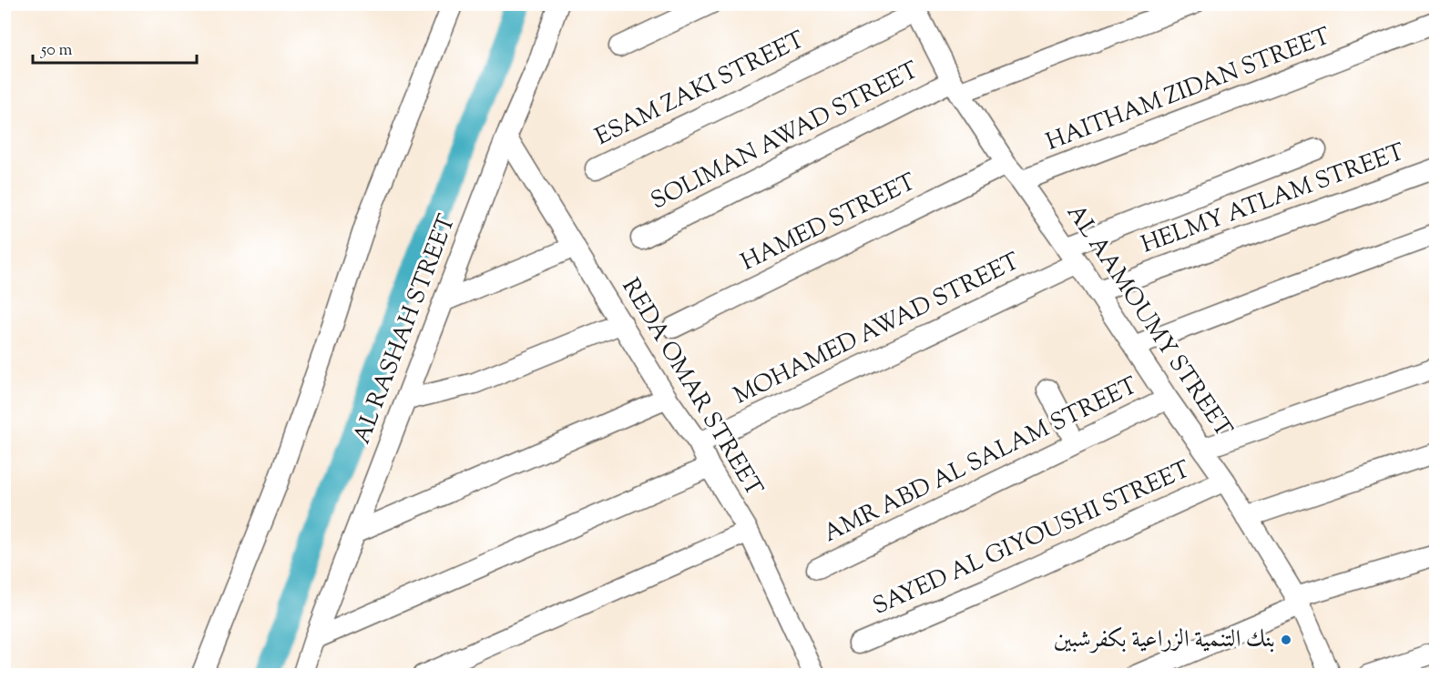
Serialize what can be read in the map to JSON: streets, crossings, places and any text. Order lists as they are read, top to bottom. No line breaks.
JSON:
{"streets":{"street":["ESAM ZAKI STREET","HAITHAM ZIDAN STREET","SOLIMAN AWAD STREET","HELMY ATLAM STREET","HAMED STREET","AL AAMOUMY STREET","AL RASHAH STREET","MOHAMED AWAD STREET","REDA OMAR STREET","AMR ABD AL SALAM STREET","SAYED AL GIYOUSHI STREET"]},"crossings":[["ESAM ZAKI STREET","AL AAMOUMY STREET"],["HAITHAM ZIDAN STREET","AL AAMOUMY STREET"],["SOLIMAN AWAD STREET","AL AAMOUMY STREET"],["HELMY ATLAM STREET","AL AAMOUMY STREET"],["HAMED STREET","AL AAMOUMY STREET"],["AL AAMOUMY STREET","MOHAMED AWAD STREET"],["AL AAMOUMY STREET","AMR ABD AL SALAM STREET"],["AL AAMOUMY STREET","SAYED AL GIYOUSHI STREET"],["AL RASHAH STREET","REDA OMAR STREET"],["MOHAMED AWAD STREET","REDA OMAR STREET"]],"places":["بنك التنمية الزراعية بكفرشبين"],"scale_bar":"50 m"}
